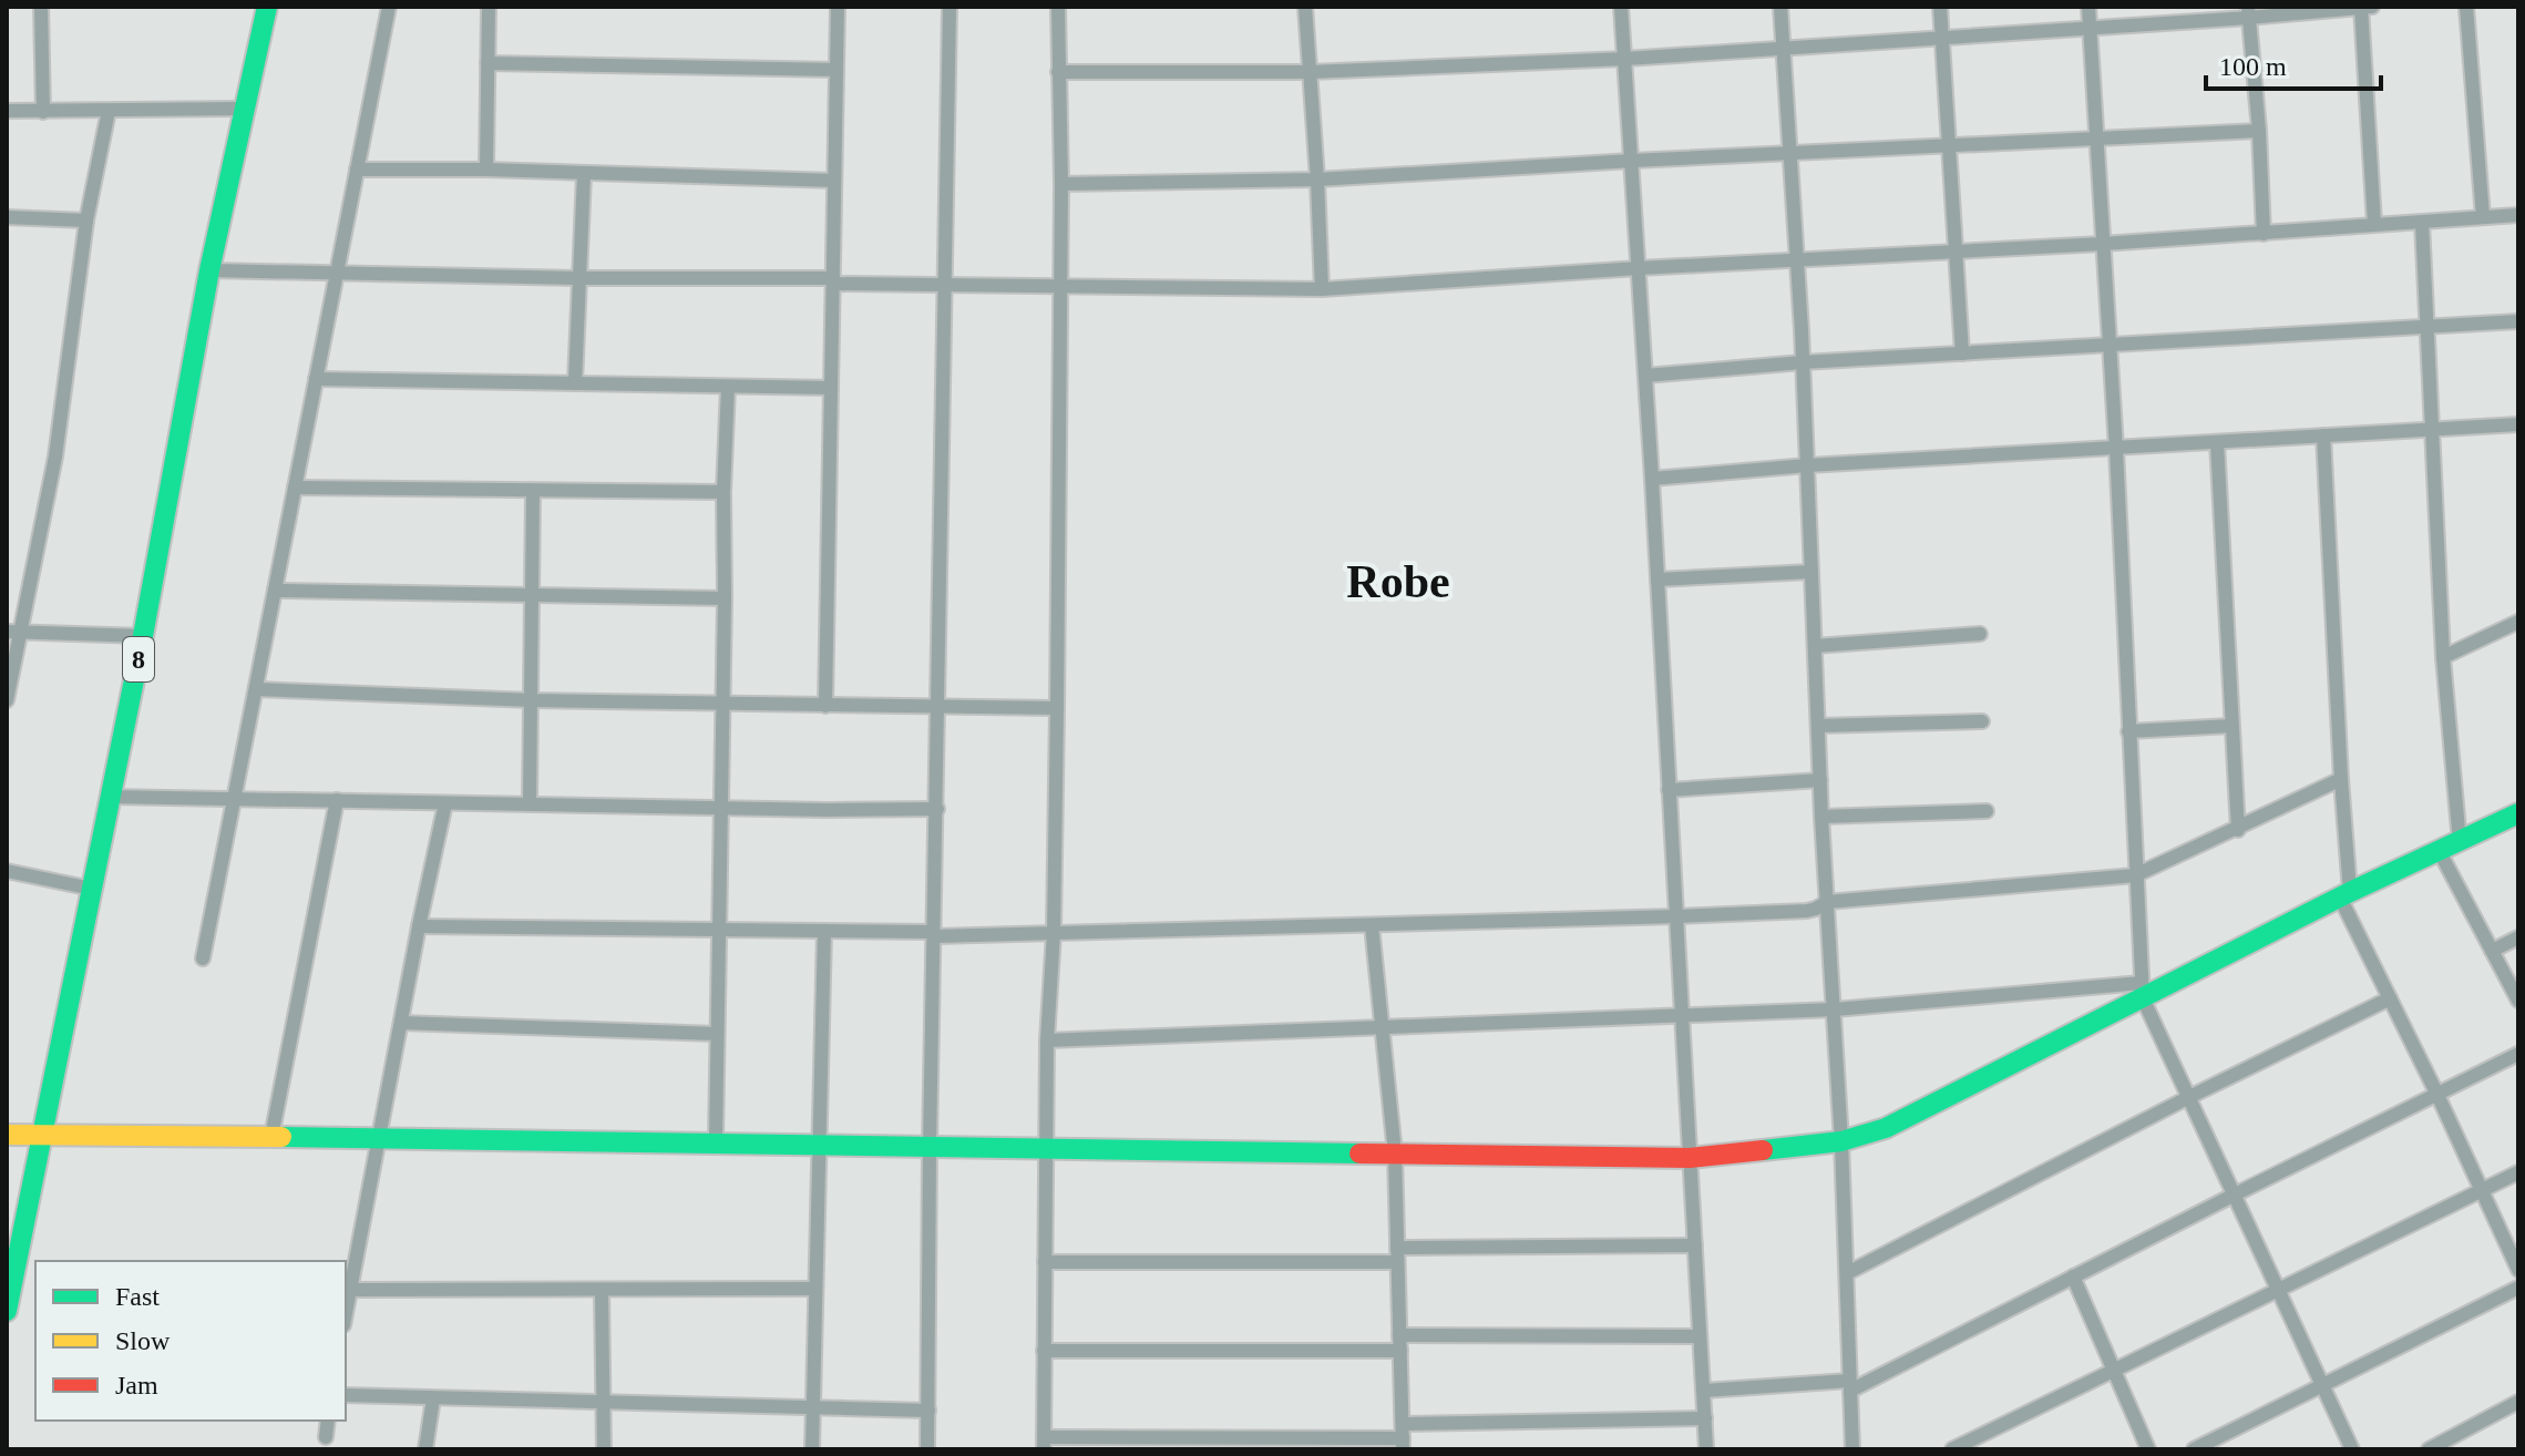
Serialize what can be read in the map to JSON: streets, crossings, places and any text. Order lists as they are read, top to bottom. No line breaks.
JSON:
{"streets":{"street":["8"]},"districts":["Robe"],"legend":["Fast","Slow","Jam"],"scale_bar":"100 m"}
